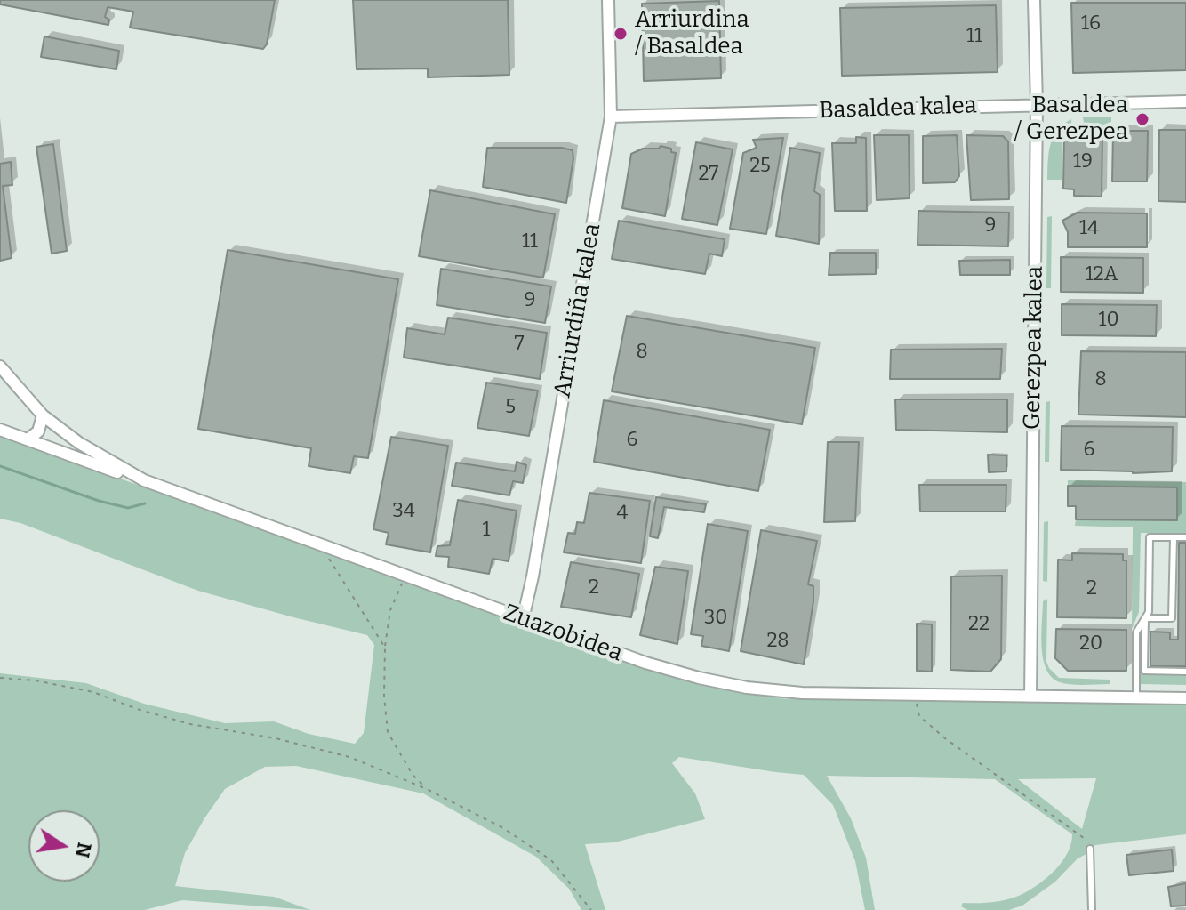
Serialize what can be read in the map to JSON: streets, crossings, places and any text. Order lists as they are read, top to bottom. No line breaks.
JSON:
{"streets":{"street":["Basaldea kalea","Arriurdiña kalea","Gerezpea kalea","Zuazobidea"]},"crossings":[["Basaldea kalea","Arriurdiña kalea"],["Basaldea kalea","Gerezpea kalea"],["Arriurdiña kalea","Zuazobidea"],["Gerezpea kalea","Zuazobidea"]],"places":["Arriurdina / Basaldea","Basaldea / Gerezpea"],"house_numbers":["16","11","19","25","27","9","14","11","12A","9","10","7","8","8","5","6","6","34","4","1","2","2","30","22","28","20"],"north":"right"}
